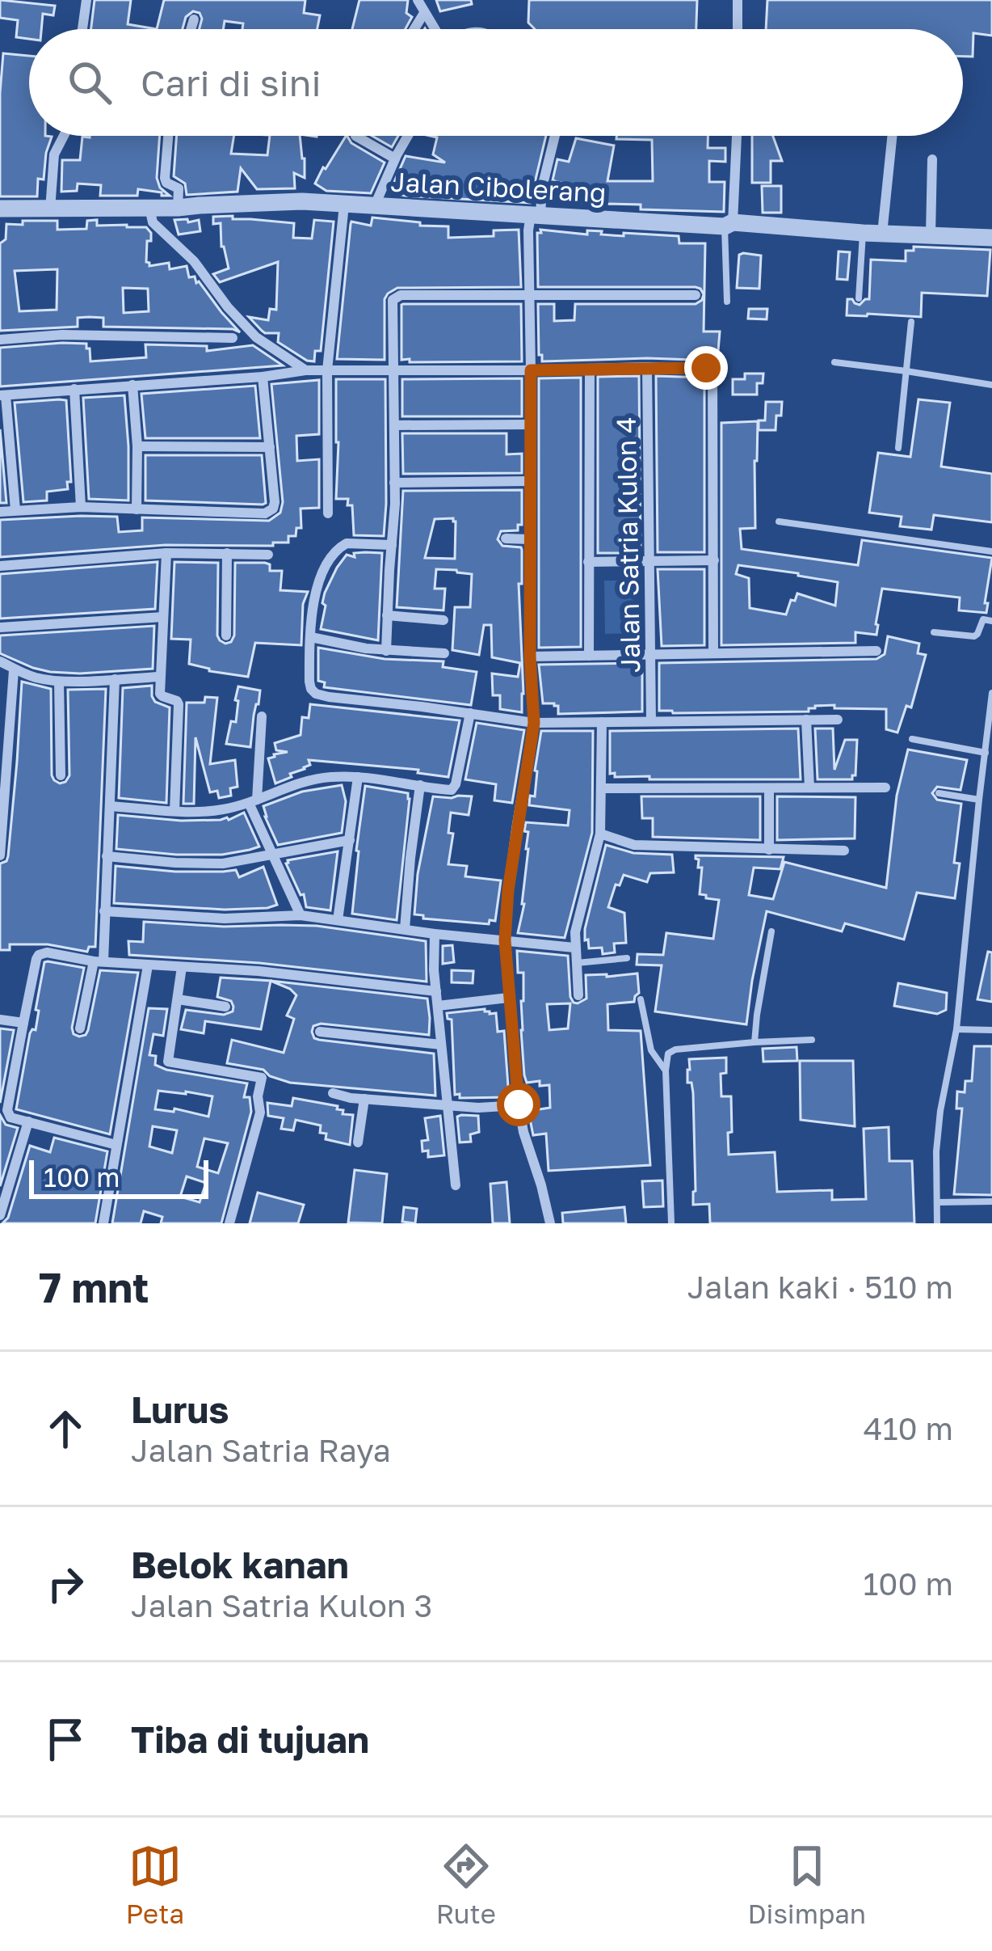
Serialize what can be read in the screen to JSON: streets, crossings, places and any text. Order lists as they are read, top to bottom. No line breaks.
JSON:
{"streets":{"street":["Jalan Cibolerang","Jalan Satria Kulon 4"]},"scale_bar":"100 m","page":{"search":"Cari di sini","scale":"100 m","heading":["7 mnt","Jalan kaki · 510 m"],"list":[["Lurus","Jalan Satria Raya","410 m"],["Belok kanan","Jalan Satria Kulon 3","100 m"],"Tiba di tujuan"],"nav":["Peta","Rute","Disimpan"]}}
